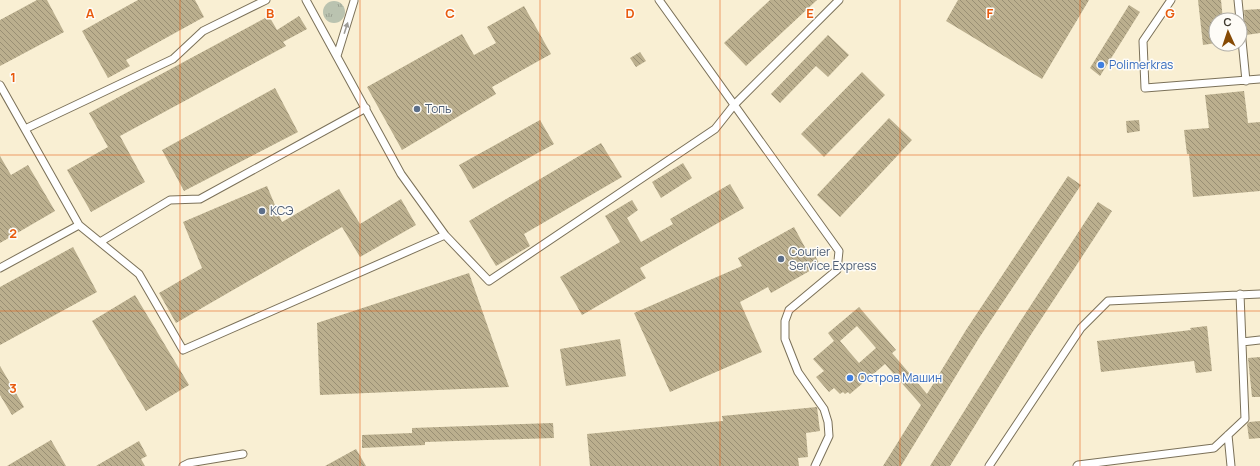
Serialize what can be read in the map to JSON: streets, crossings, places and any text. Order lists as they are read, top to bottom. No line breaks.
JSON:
{"places":["Polimerkras","Топь","КСЭ","Courier Service Express","Остров Машин"],"north":"top","grid":{"columns":["A","B","C","D","E","F","G"],"rows":["1","2","3"]}}
